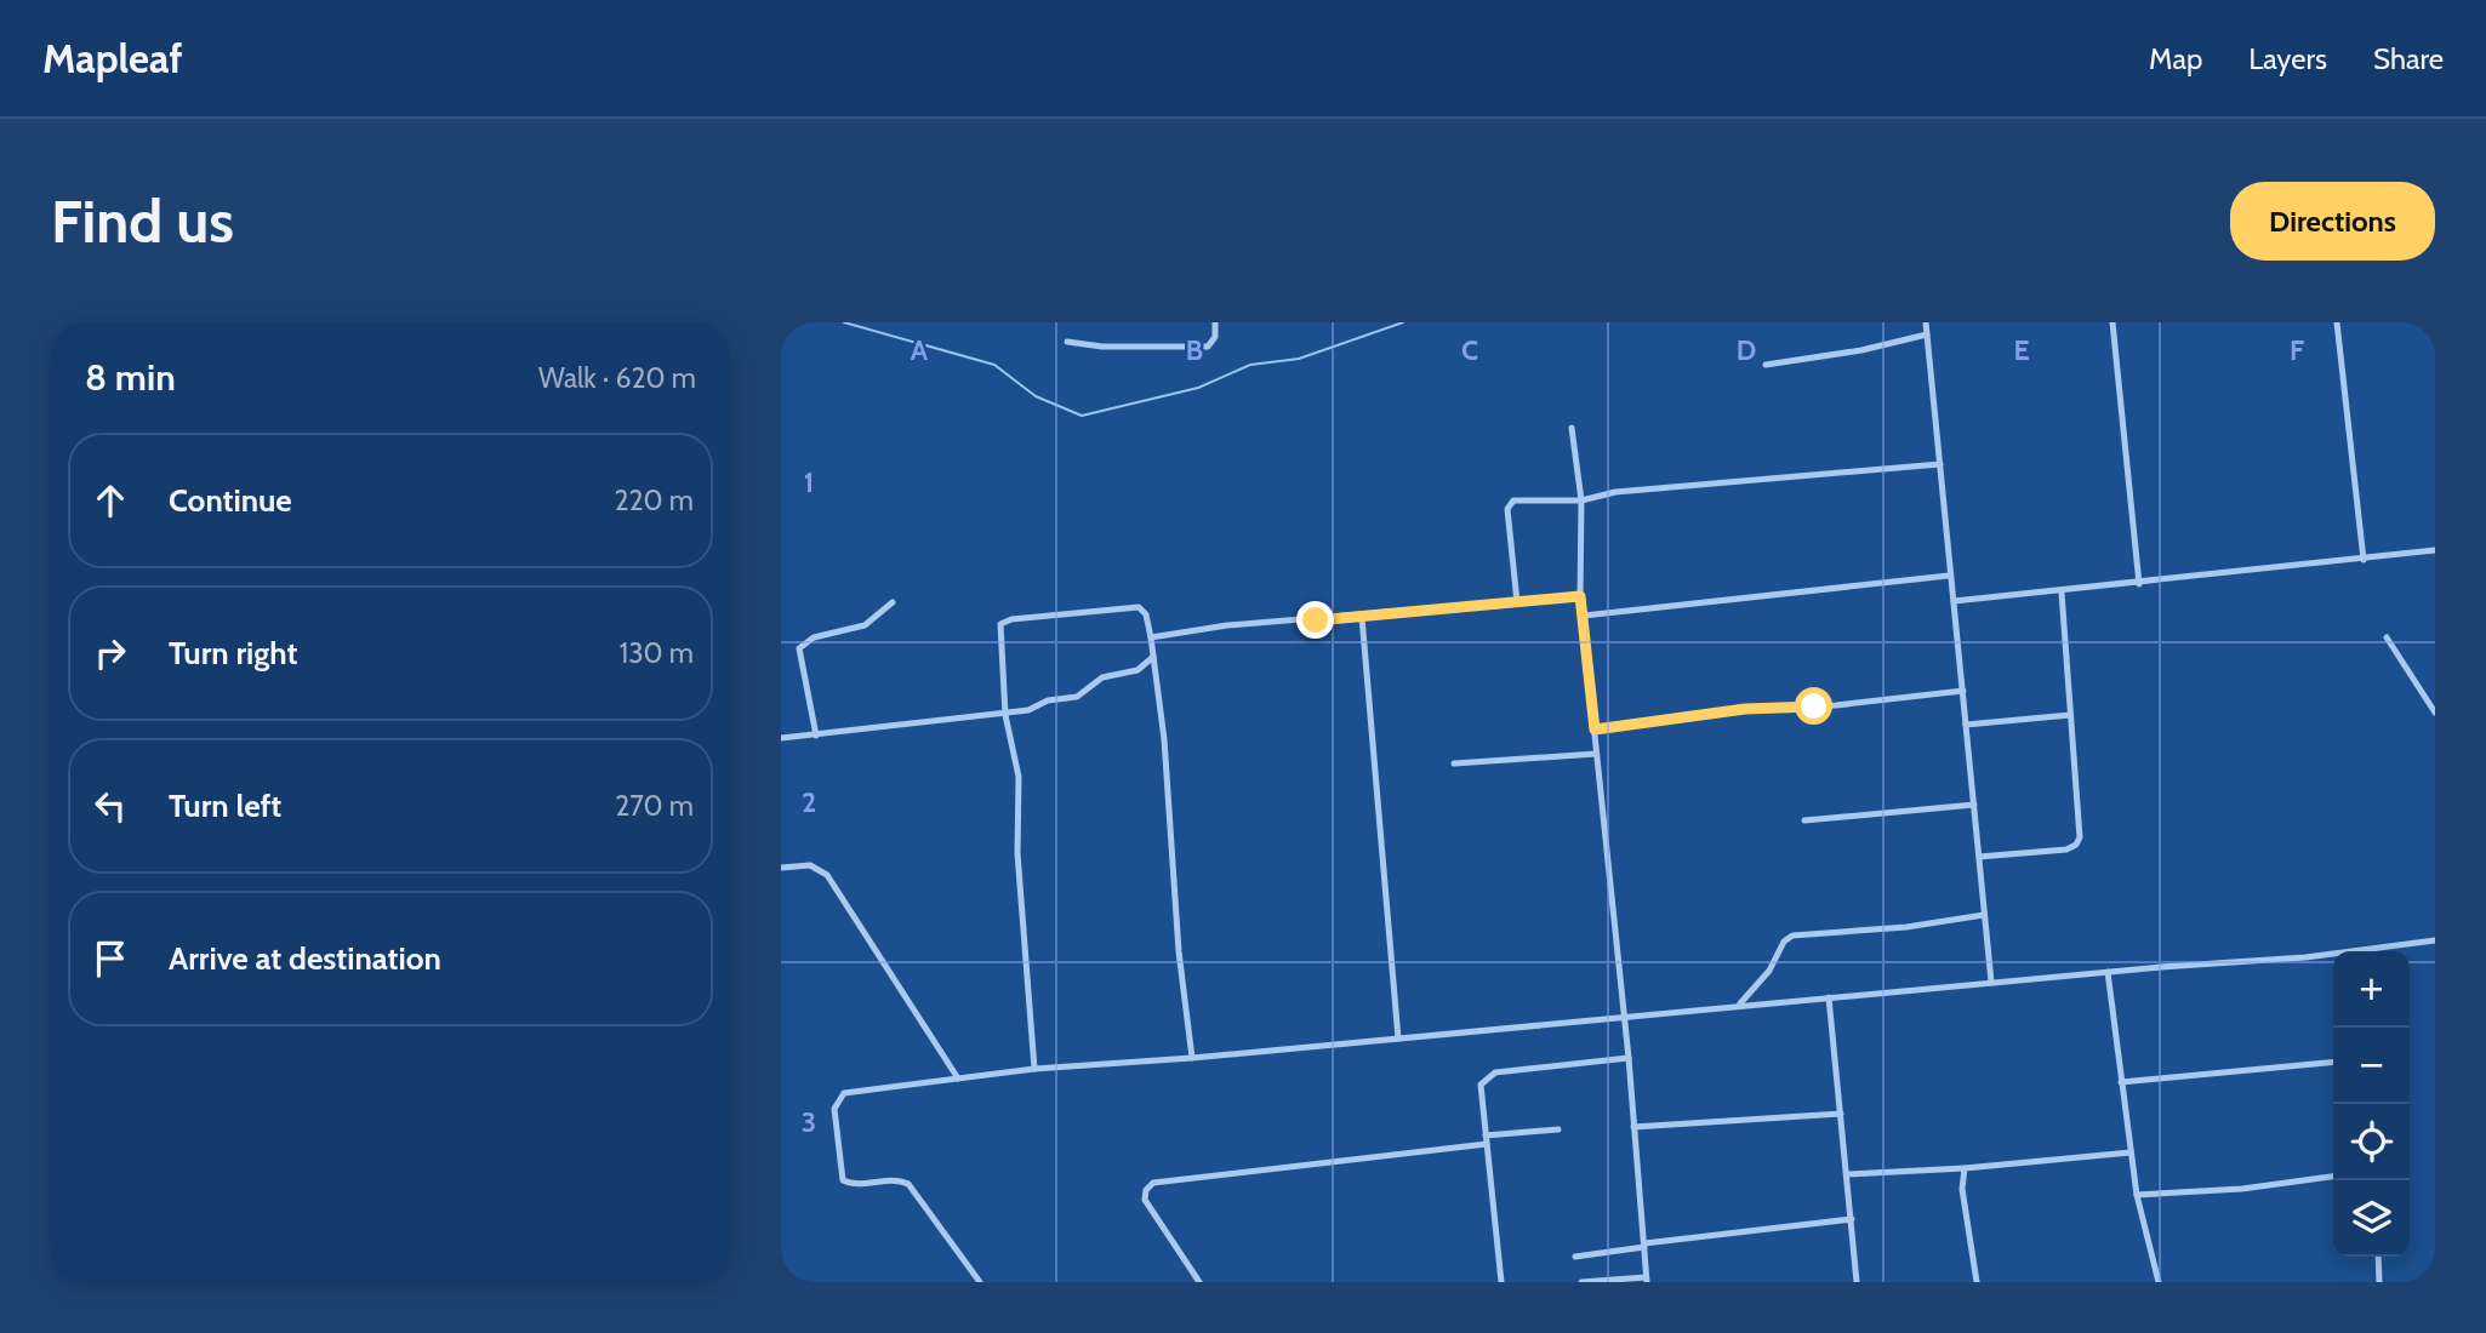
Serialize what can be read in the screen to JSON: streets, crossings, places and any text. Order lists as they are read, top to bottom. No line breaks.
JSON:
{"page":{"header":"Mapleaf","nav":["Map","Layers","Share"],"buttons":"Directions","title":"Find us","heading":["8 min","Walk · 620 m"],"list":[["Continue","220 m"],["Turn right","130 m"],["Turn left","270 m"],"Arrive at destination"],"map_buttons":["+","−"]},"grid":{"columns":["A","B","C","D","E","F"],"rows":["1","2","3"]}}
